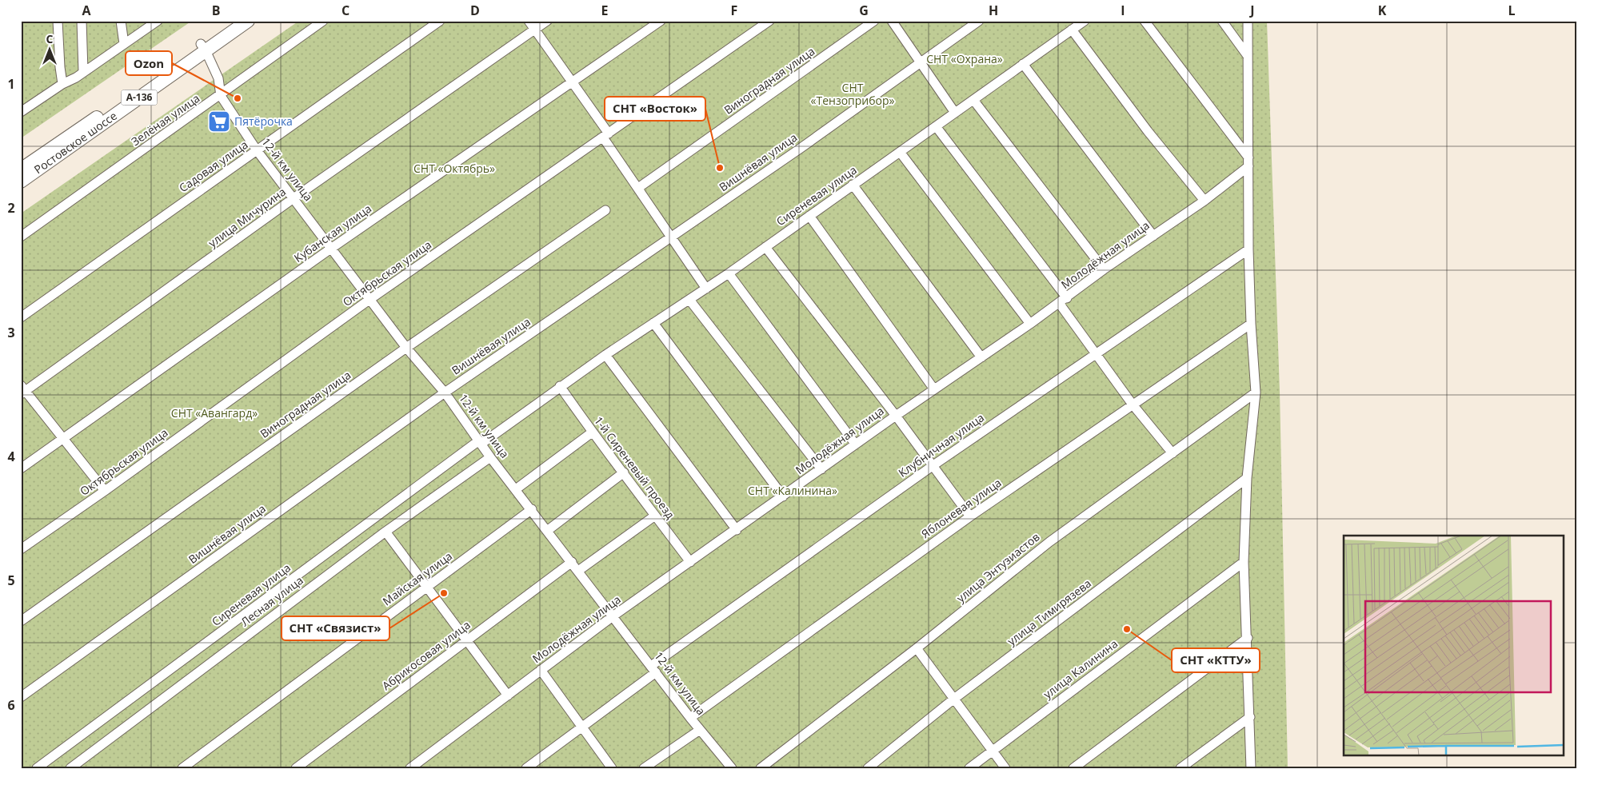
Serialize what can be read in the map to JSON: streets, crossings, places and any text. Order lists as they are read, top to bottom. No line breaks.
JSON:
{"streets":{"highway":["А-136","Ростовское шоссе"],"street":["Виноградная улица","Зелёная улица","Вишнёвая улица","Садовая улица","12-й км улица","Сиреневая улица","улица Мичурина","Кубанская улица","Молодёжная улица","Октябрьская улица","Клубничная улица","1-й Сиреневый проезд","Яблоневая улица","улица Энтузиастов","Майская улица","Лесная улица","улица Тимирязева","Абрикосовая улица","улица Калинина"]},"crossings":[["Виноградная улица","12-й км улица"],["Зелёная улица","12-й км улица"],["Вишнёвая улица","12-й км улица"],["Садовая улица","12-й км улица"],["12-й км улица","Сиреневая улица"],["12-й км улица","улица Мичурина"],["12-й км улица","Кубанская улица"],["12-й км улица","Молодёжная улица"],["12-й км улица","Октябрьская улица"],["12-й км улица","Клубничная улица"],["12-й км улица","Яблоневая улица"],["12-й км улица","Майская улица"],["12-й км улица","Лесная улица"],["12-й км улица","Абрикосовая улица"],["Сиреневая улица","1-й Сиреневый проезд"],["Молодёжная улица","1-й Сиреневый проезд"]],"parks":["СНТ «Охрана»","СНТ «Тензоприбор»","СНТ «Октябрь»","СНТ «Авангард»","СНТ «Калинина»"],"places":{"other":["Ozon","СНТ «Восток»","СНТ «Связист»","СНТ «КТТУ»"],"supermarket":["Пятёрочка"]},"north":"top","grid":{"columns":["A","B","C","D","E","F","G","H","I","J","K","L"],"rows":["1","2","3","4","5","6"]}}
